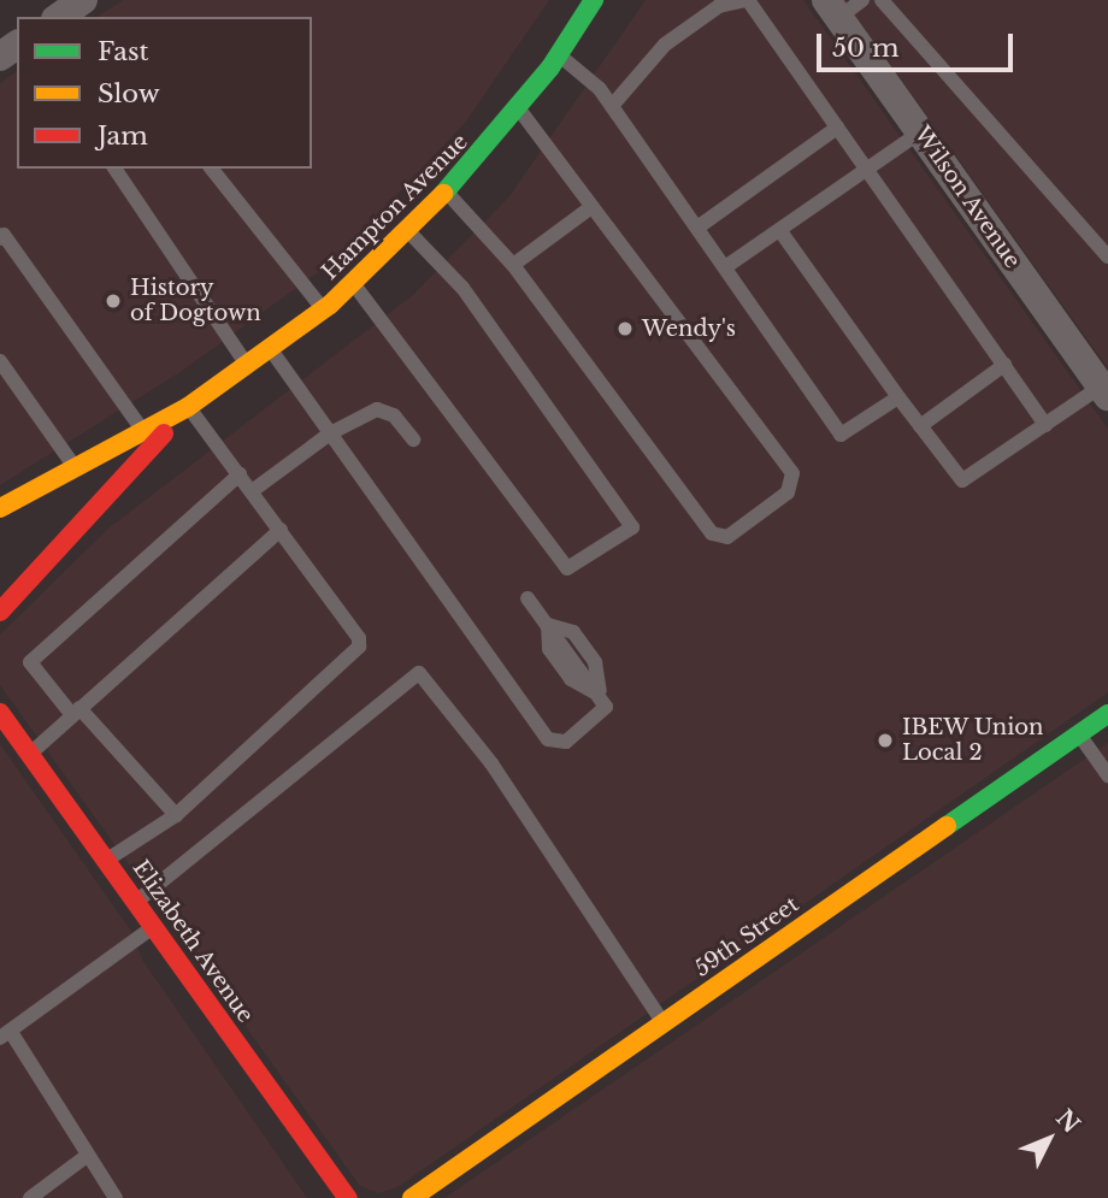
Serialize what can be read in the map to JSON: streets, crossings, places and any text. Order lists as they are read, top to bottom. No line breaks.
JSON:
{"streets":{"street":["Wilson Avenue","Hampton Avenue","59th Street","Elizabeth Avenue"]},"places":["History of Dogtown","Wendy's","IBEW Union Local 2"],"legend":["Fast","Slow","Jam"],"scale_bar":"50 m","north":"top right"}
